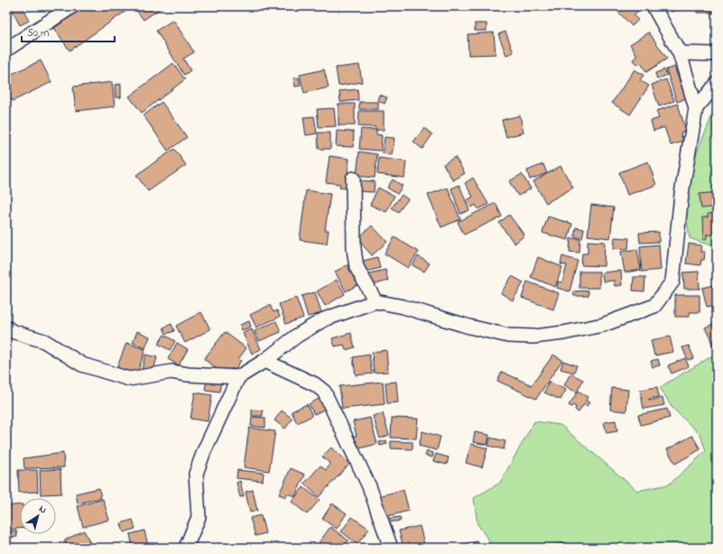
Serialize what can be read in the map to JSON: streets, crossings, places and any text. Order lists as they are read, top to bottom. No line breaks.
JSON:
{"scale_bar":"50 m","north":"top right"}
